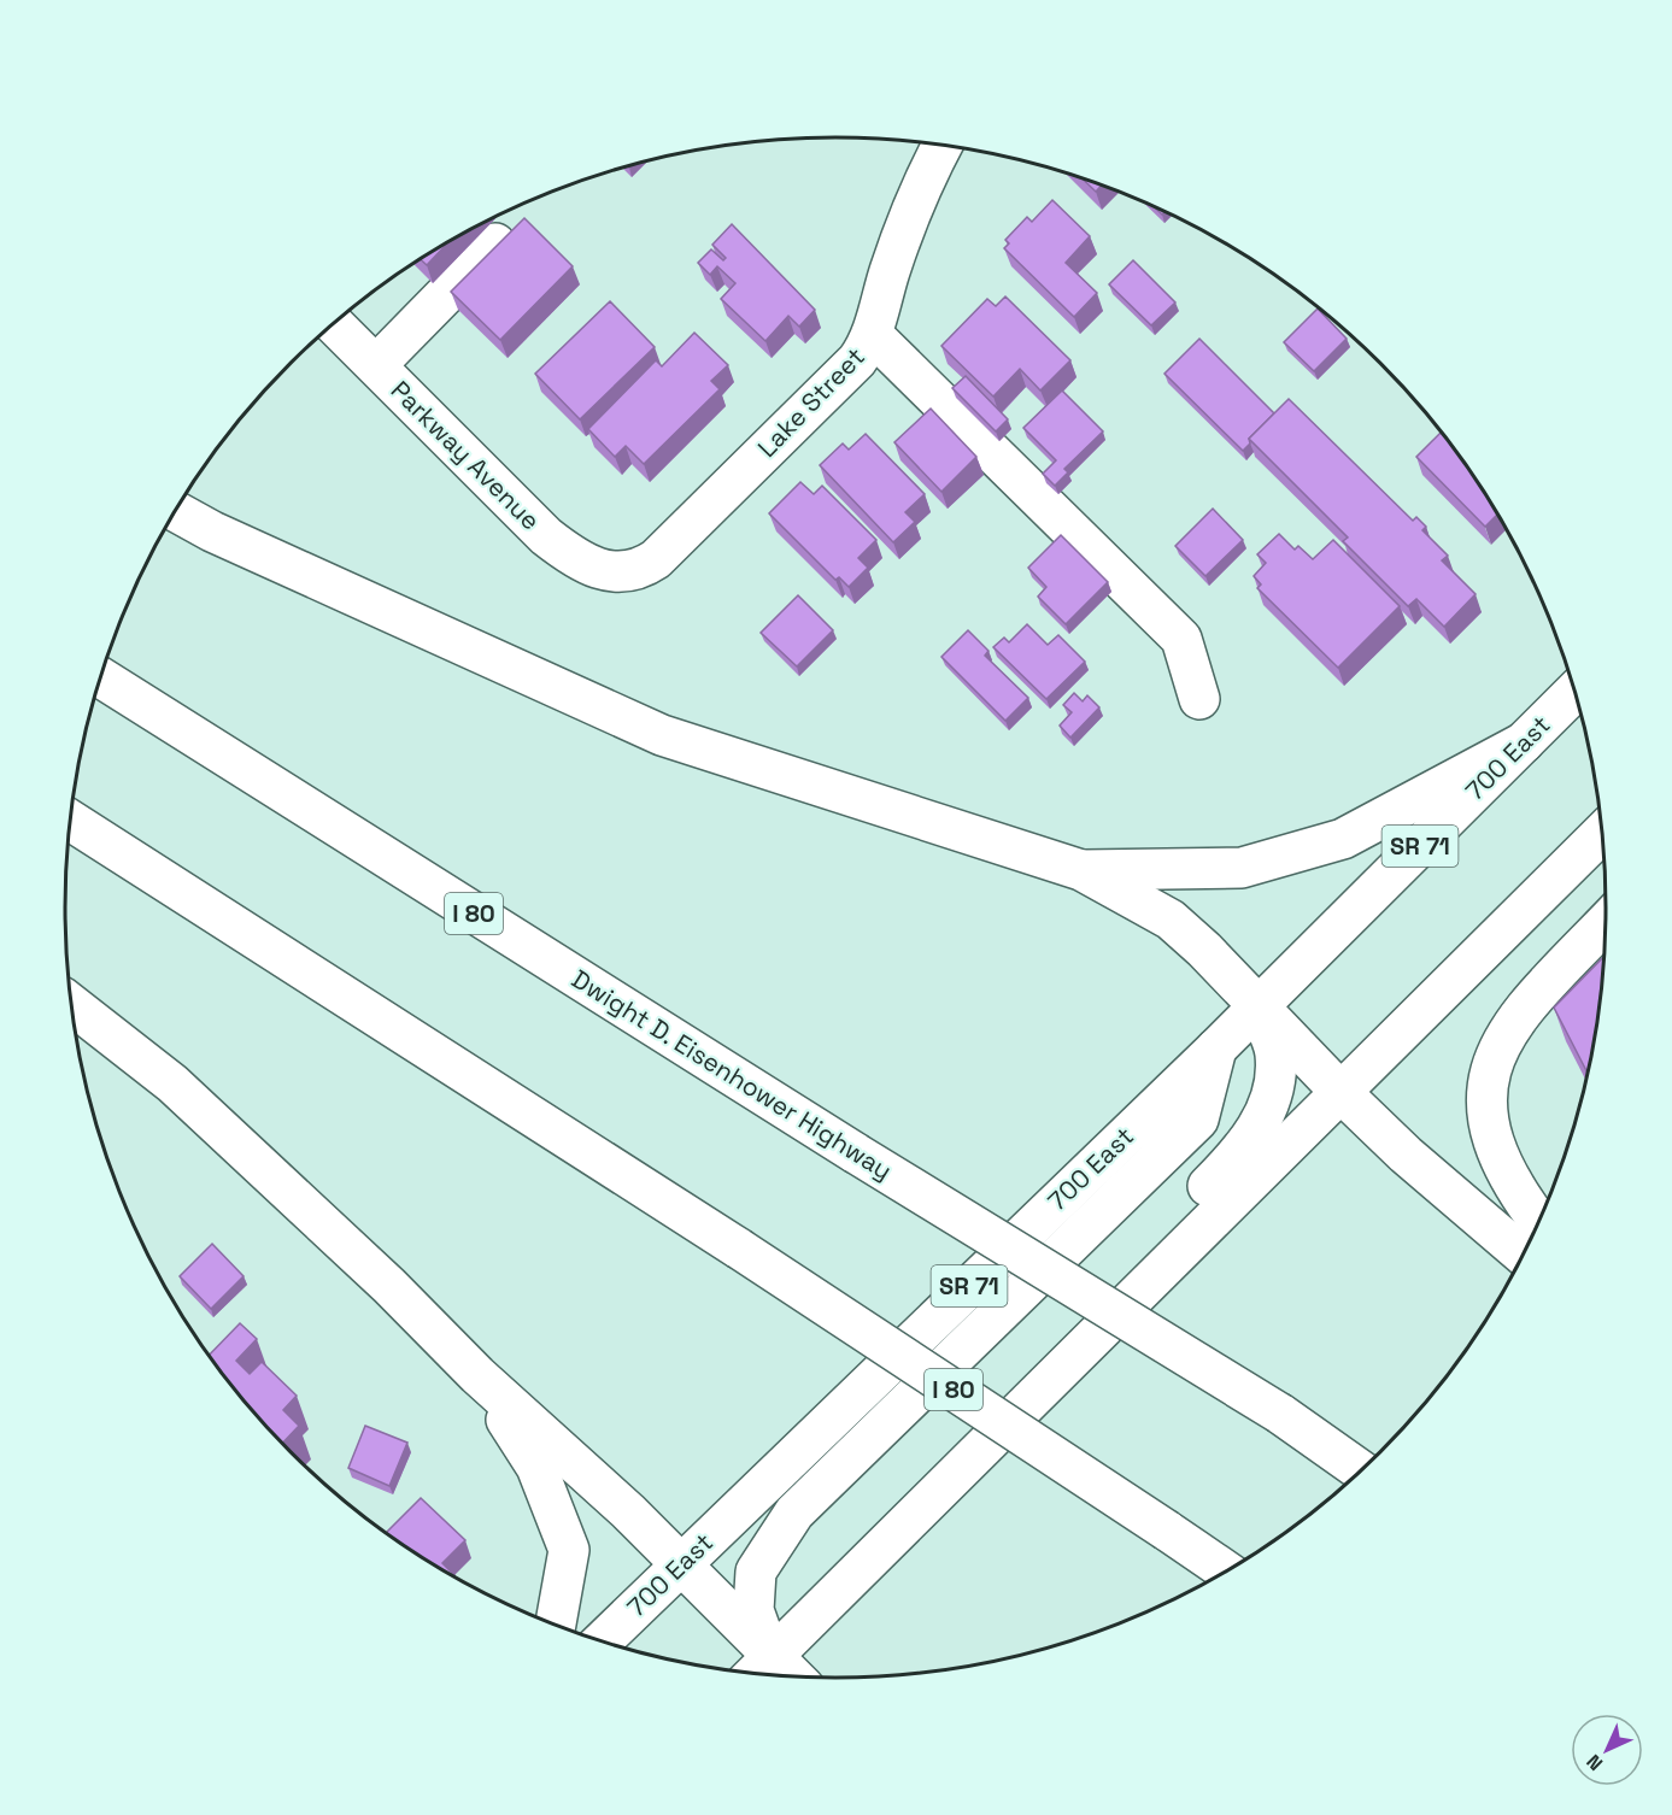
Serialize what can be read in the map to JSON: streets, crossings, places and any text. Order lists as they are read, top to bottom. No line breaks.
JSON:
{"streets":{"main road":["Lake Street","Parkway Avenue","700 East","SR 71","I 80","Dwight D. Eisenhower Highway"]},"crossings":[["Lake Street","Parkway Avenue"]],"north":"bottom left"}
